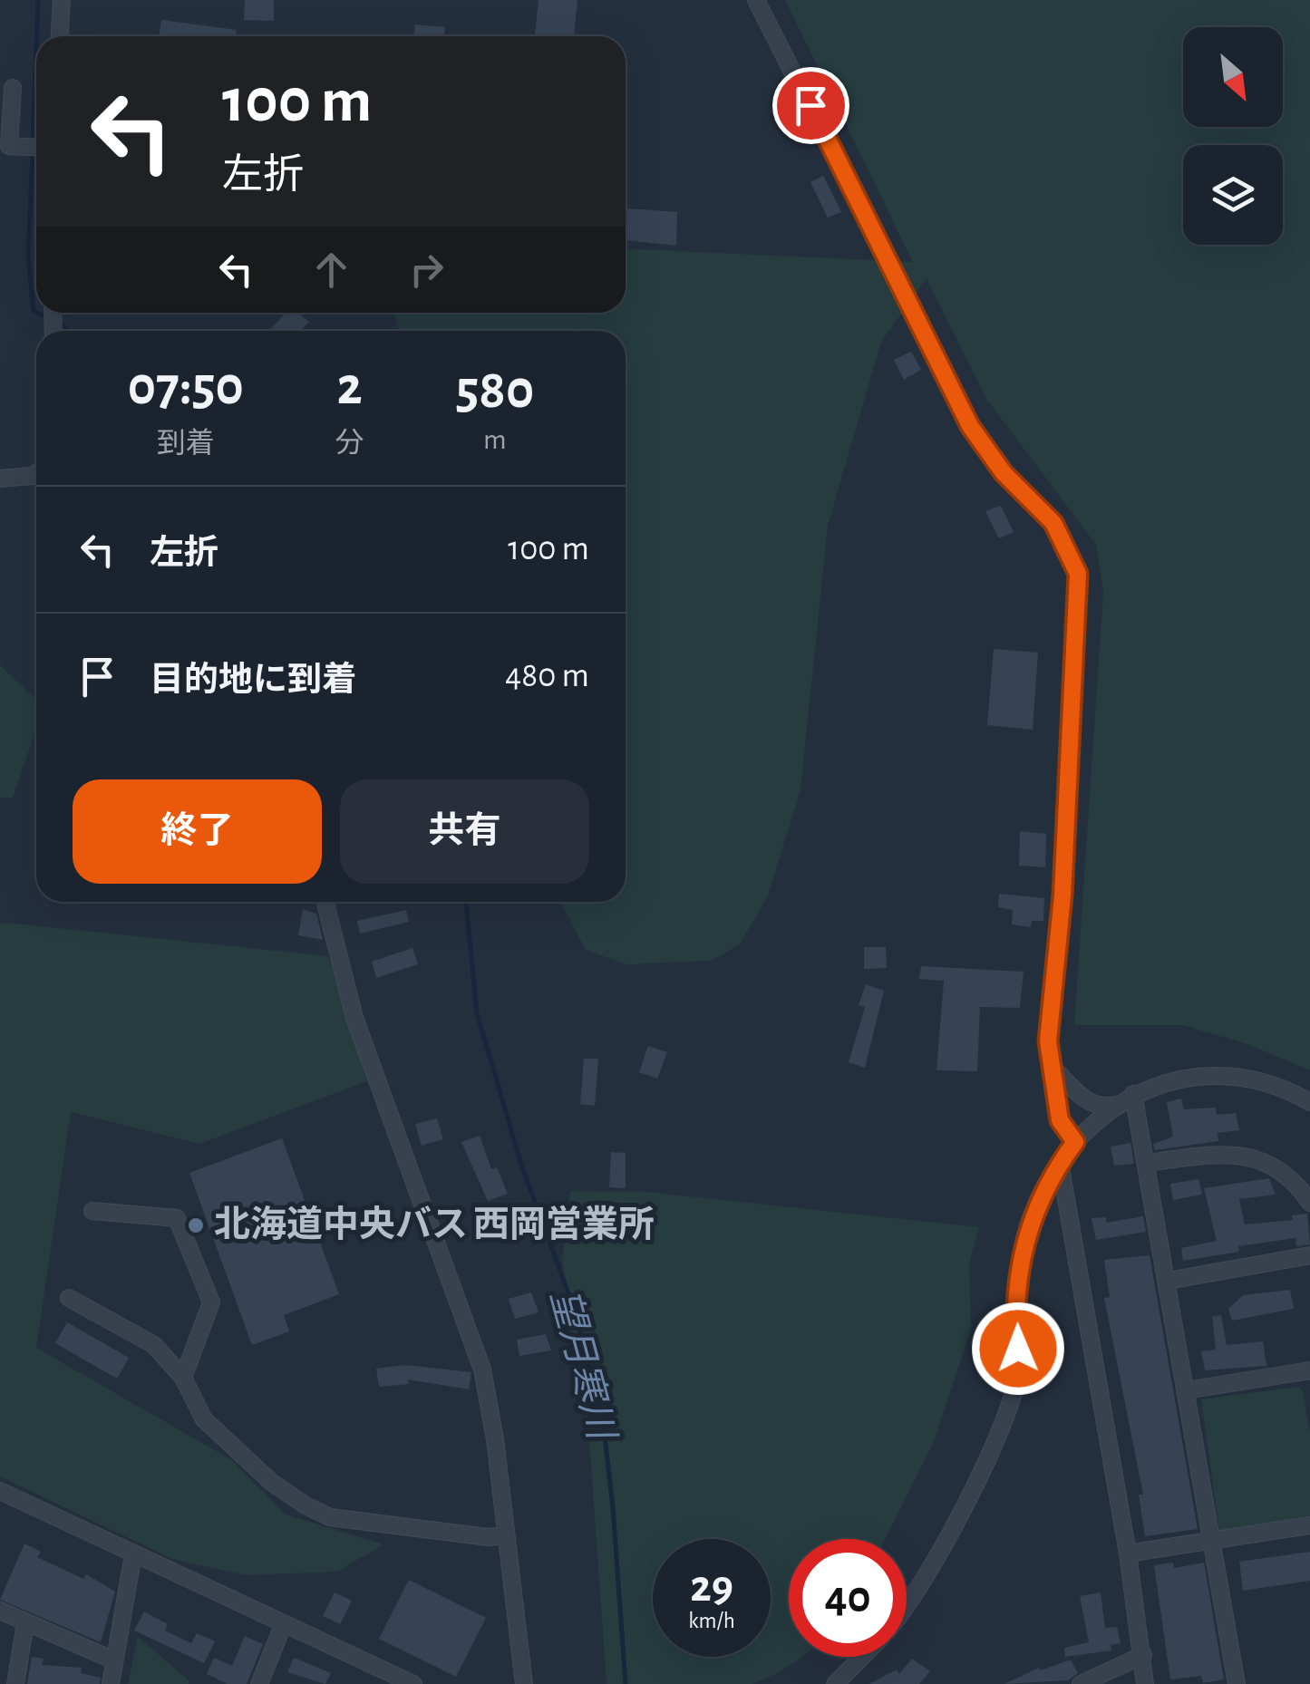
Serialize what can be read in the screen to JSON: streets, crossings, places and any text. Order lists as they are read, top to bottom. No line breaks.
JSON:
{"water":["望月寒川"],"places":["北海道中央バス 西岡営業所"],"north":"bottom right","page":{"turn":["100 m","左折"],"eta":["07:50","到着","2","分","580","m"],"list":[{"name":"左折","value":"100 m"},{"name":"目的地に到着","value":"480 m"}],"buttons":["終了","共有"],"speed":"29 km/h","limit":"40"}}
